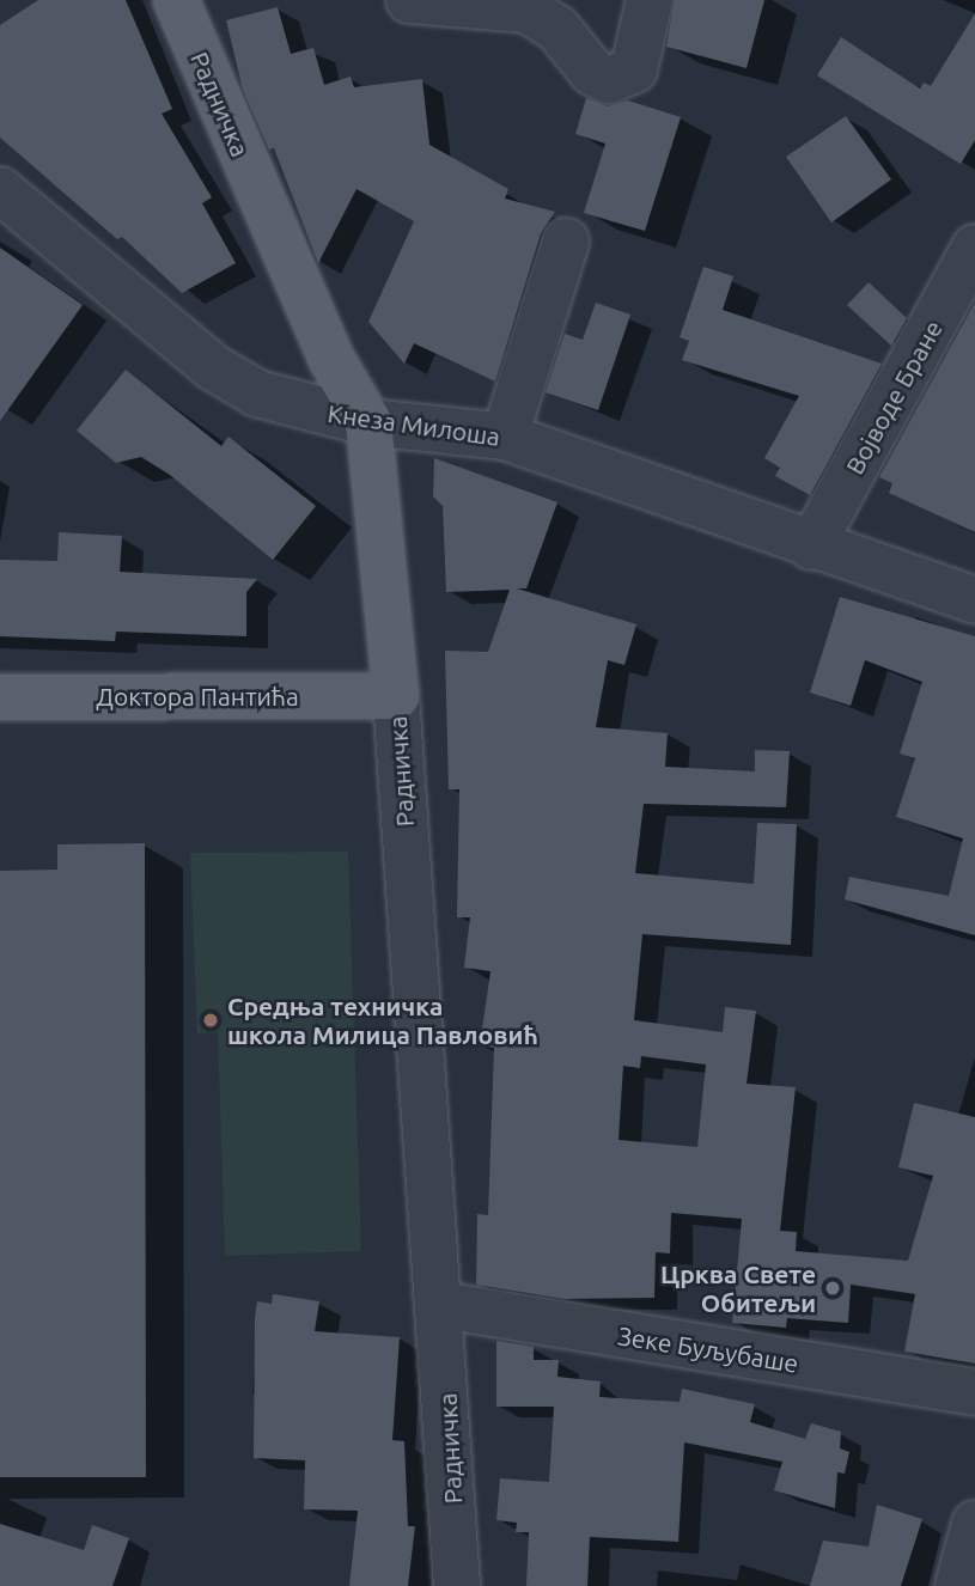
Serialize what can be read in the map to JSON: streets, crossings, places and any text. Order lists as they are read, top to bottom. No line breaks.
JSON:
{"streets":{"main road":["Радничка","Доктора Пантића"],"street":["Војводе Бране","Кнеза Милоша","Зеке Буљубаше"]},"crossings":[["Радничка","Кнеза Милоша"],["Радничка","Доктора Пантића"],["Радничка","Зеке Буљубаше"],["Војводе Бране","Кнеза Милоша"]],"places":["Средња техничка школа Милица Павловић","Црква Свете Обитељи"]}
